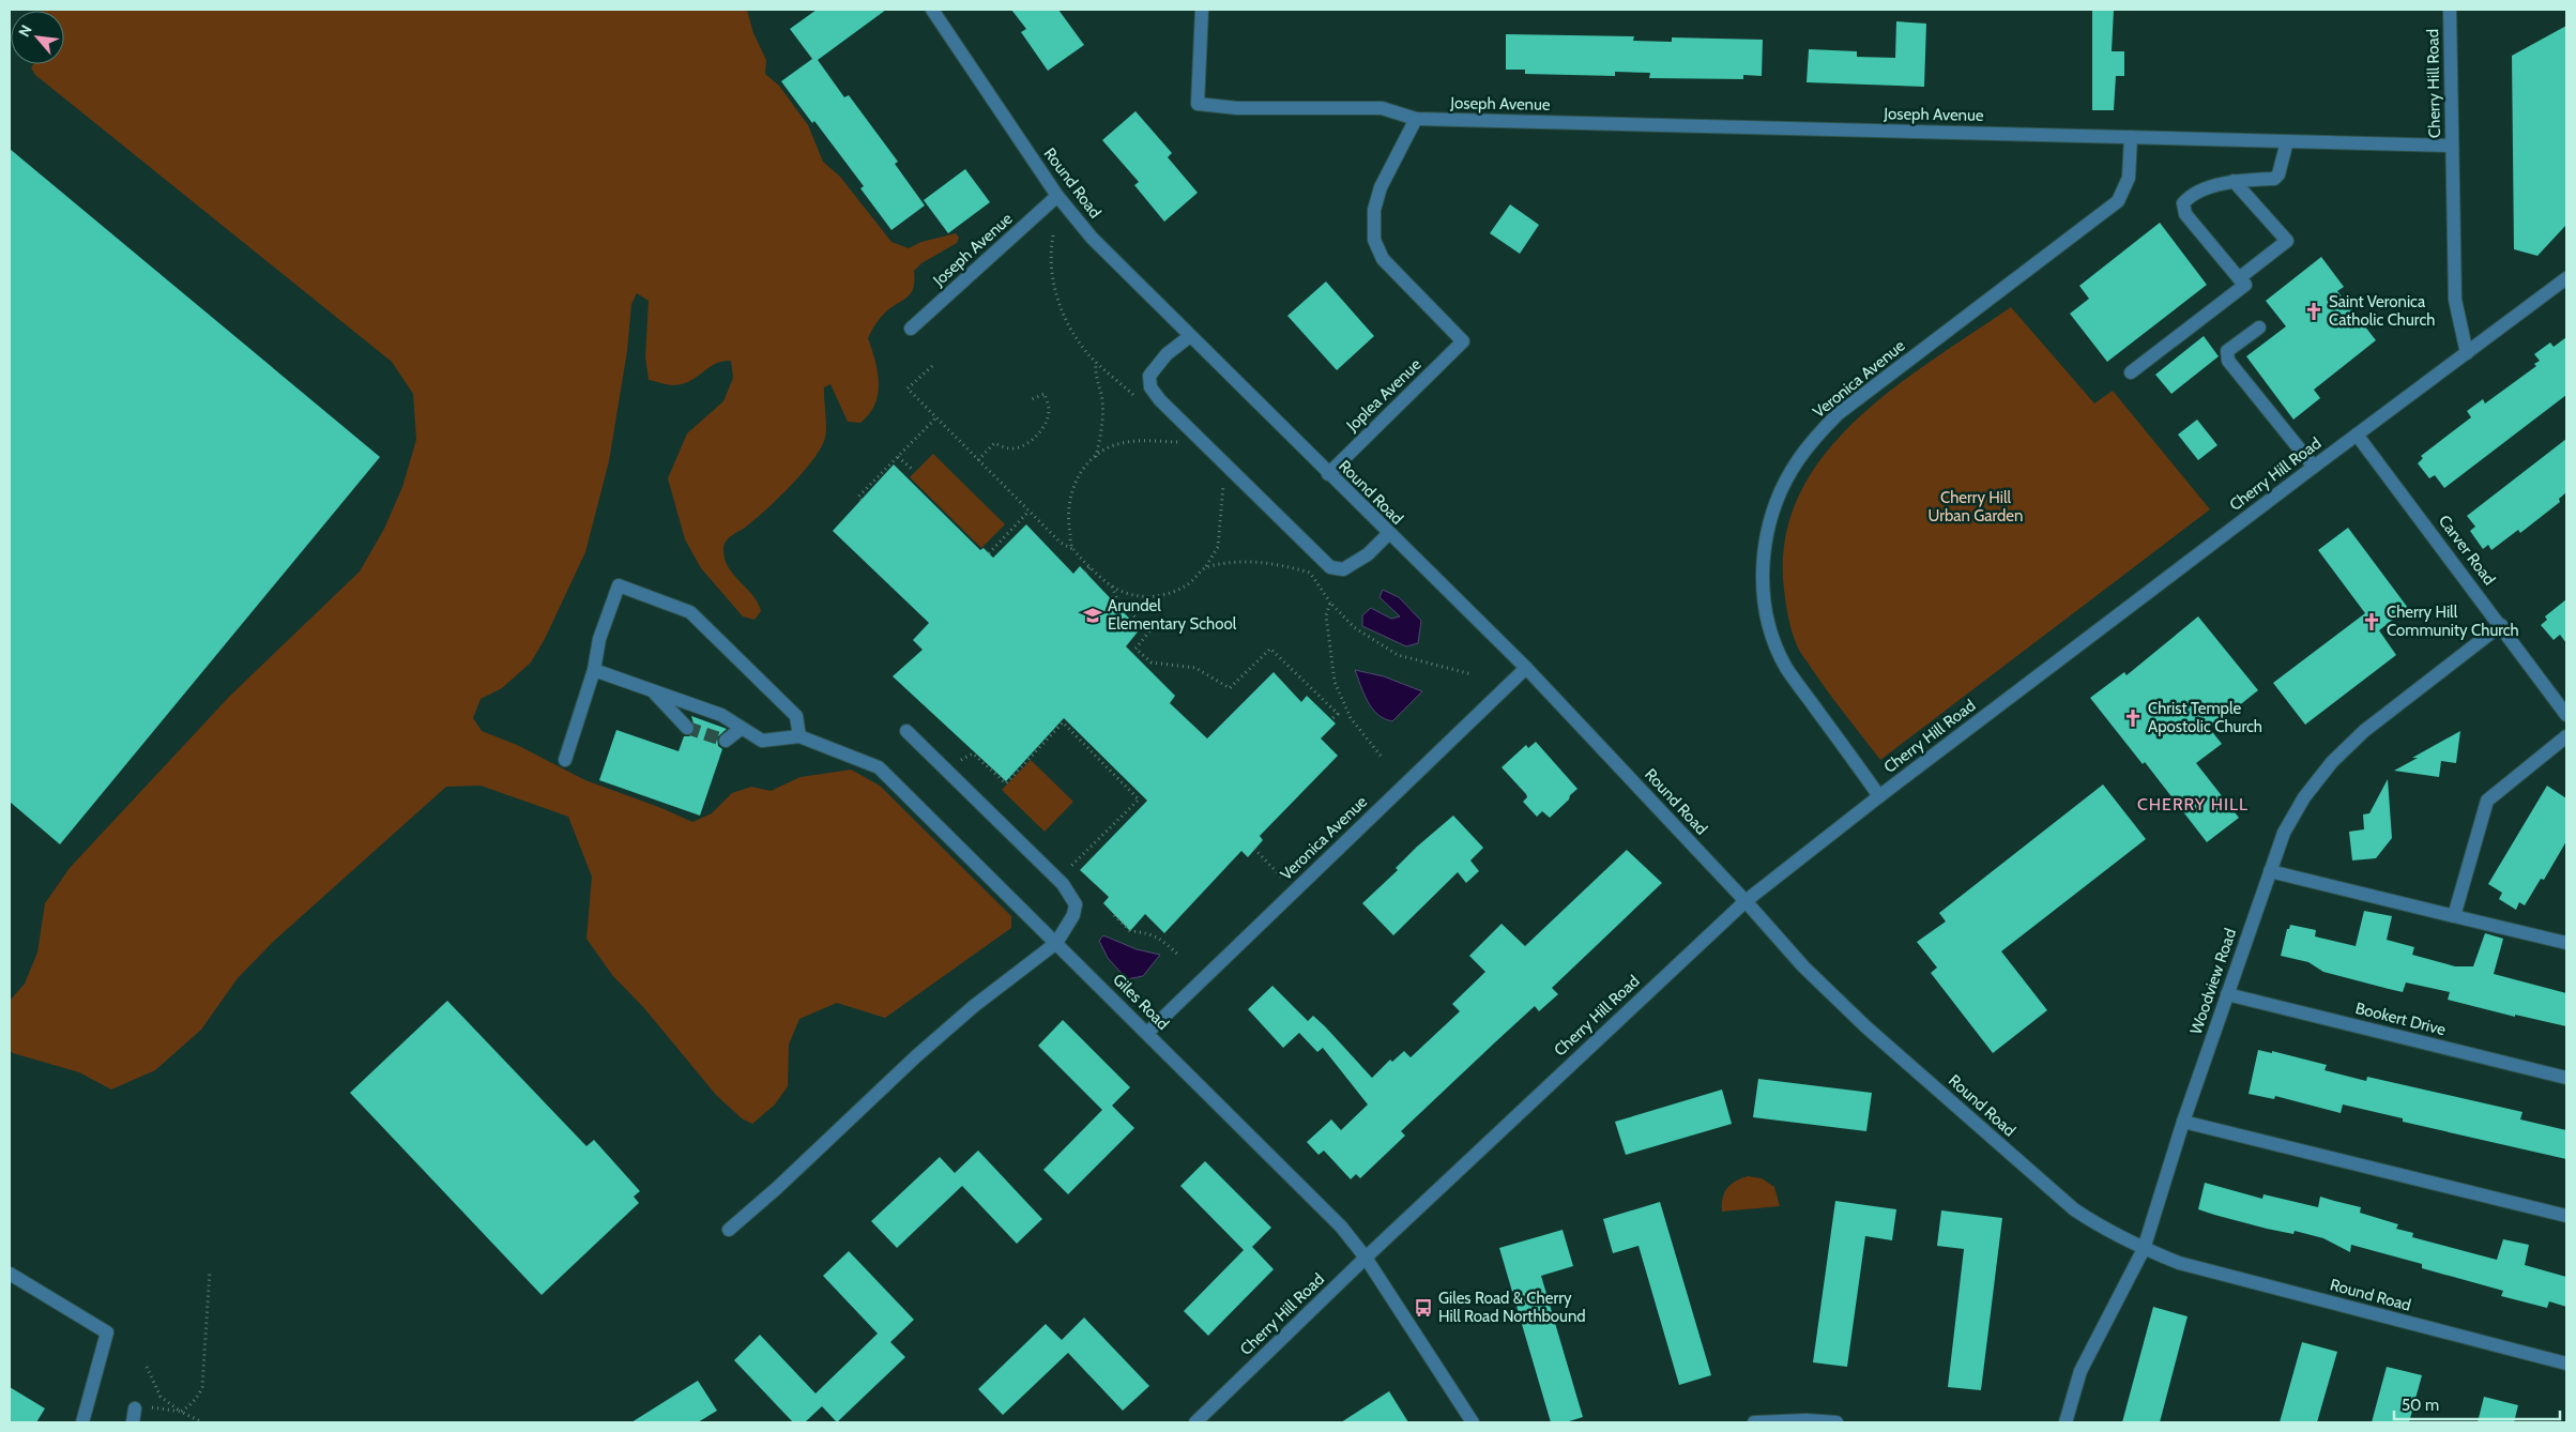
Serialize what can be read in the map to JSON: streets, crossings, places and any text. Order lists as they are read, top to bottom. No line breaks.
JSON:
{"streets":{"street":["Cherry Hill Road","Joseph Avenue","Round Road","Veronica Avenue","Joplea Avenue","Carver Road","Woodview Road","Giles Road","Bookert Drive"]},"crossings":[["Cherry Hill Road","Joseph Avenue"],["Cherry Hill Road","Round Road"],["Cherry Hill Road","Veronica Avenue"],["Cherry Hill Road","Carver Road"],["Cherry Hill Road","Giles Road"],["Joseph Avenue","Round Road"],["Joseph Avenue","Veronica Avenue"],["Joseph Avenue","Joplea Avenue"],["Round Road","Veronica Avenue"],["Round Road","Joplea Avenue"],["Round Road","Woodview Road"],["Veronica Avenue","Giles Road"],["Carver Road","Woodview Road"],["Woodview Road","Bookert Drive"]],"districts":["CHERRY HILL"],"parks":["Cherry Hill Urban Garden"],"places":{"church":["Saint Veronica Catholic Church","Cherry Hill Community Church","Christ Temple Apostolic Church"],"school or university":["Arundel Elementary School"],"bus stop":["Giles Road & Cherry Hill Road Northbound"]},"scale_bar":"50 m","north":"top left"}
